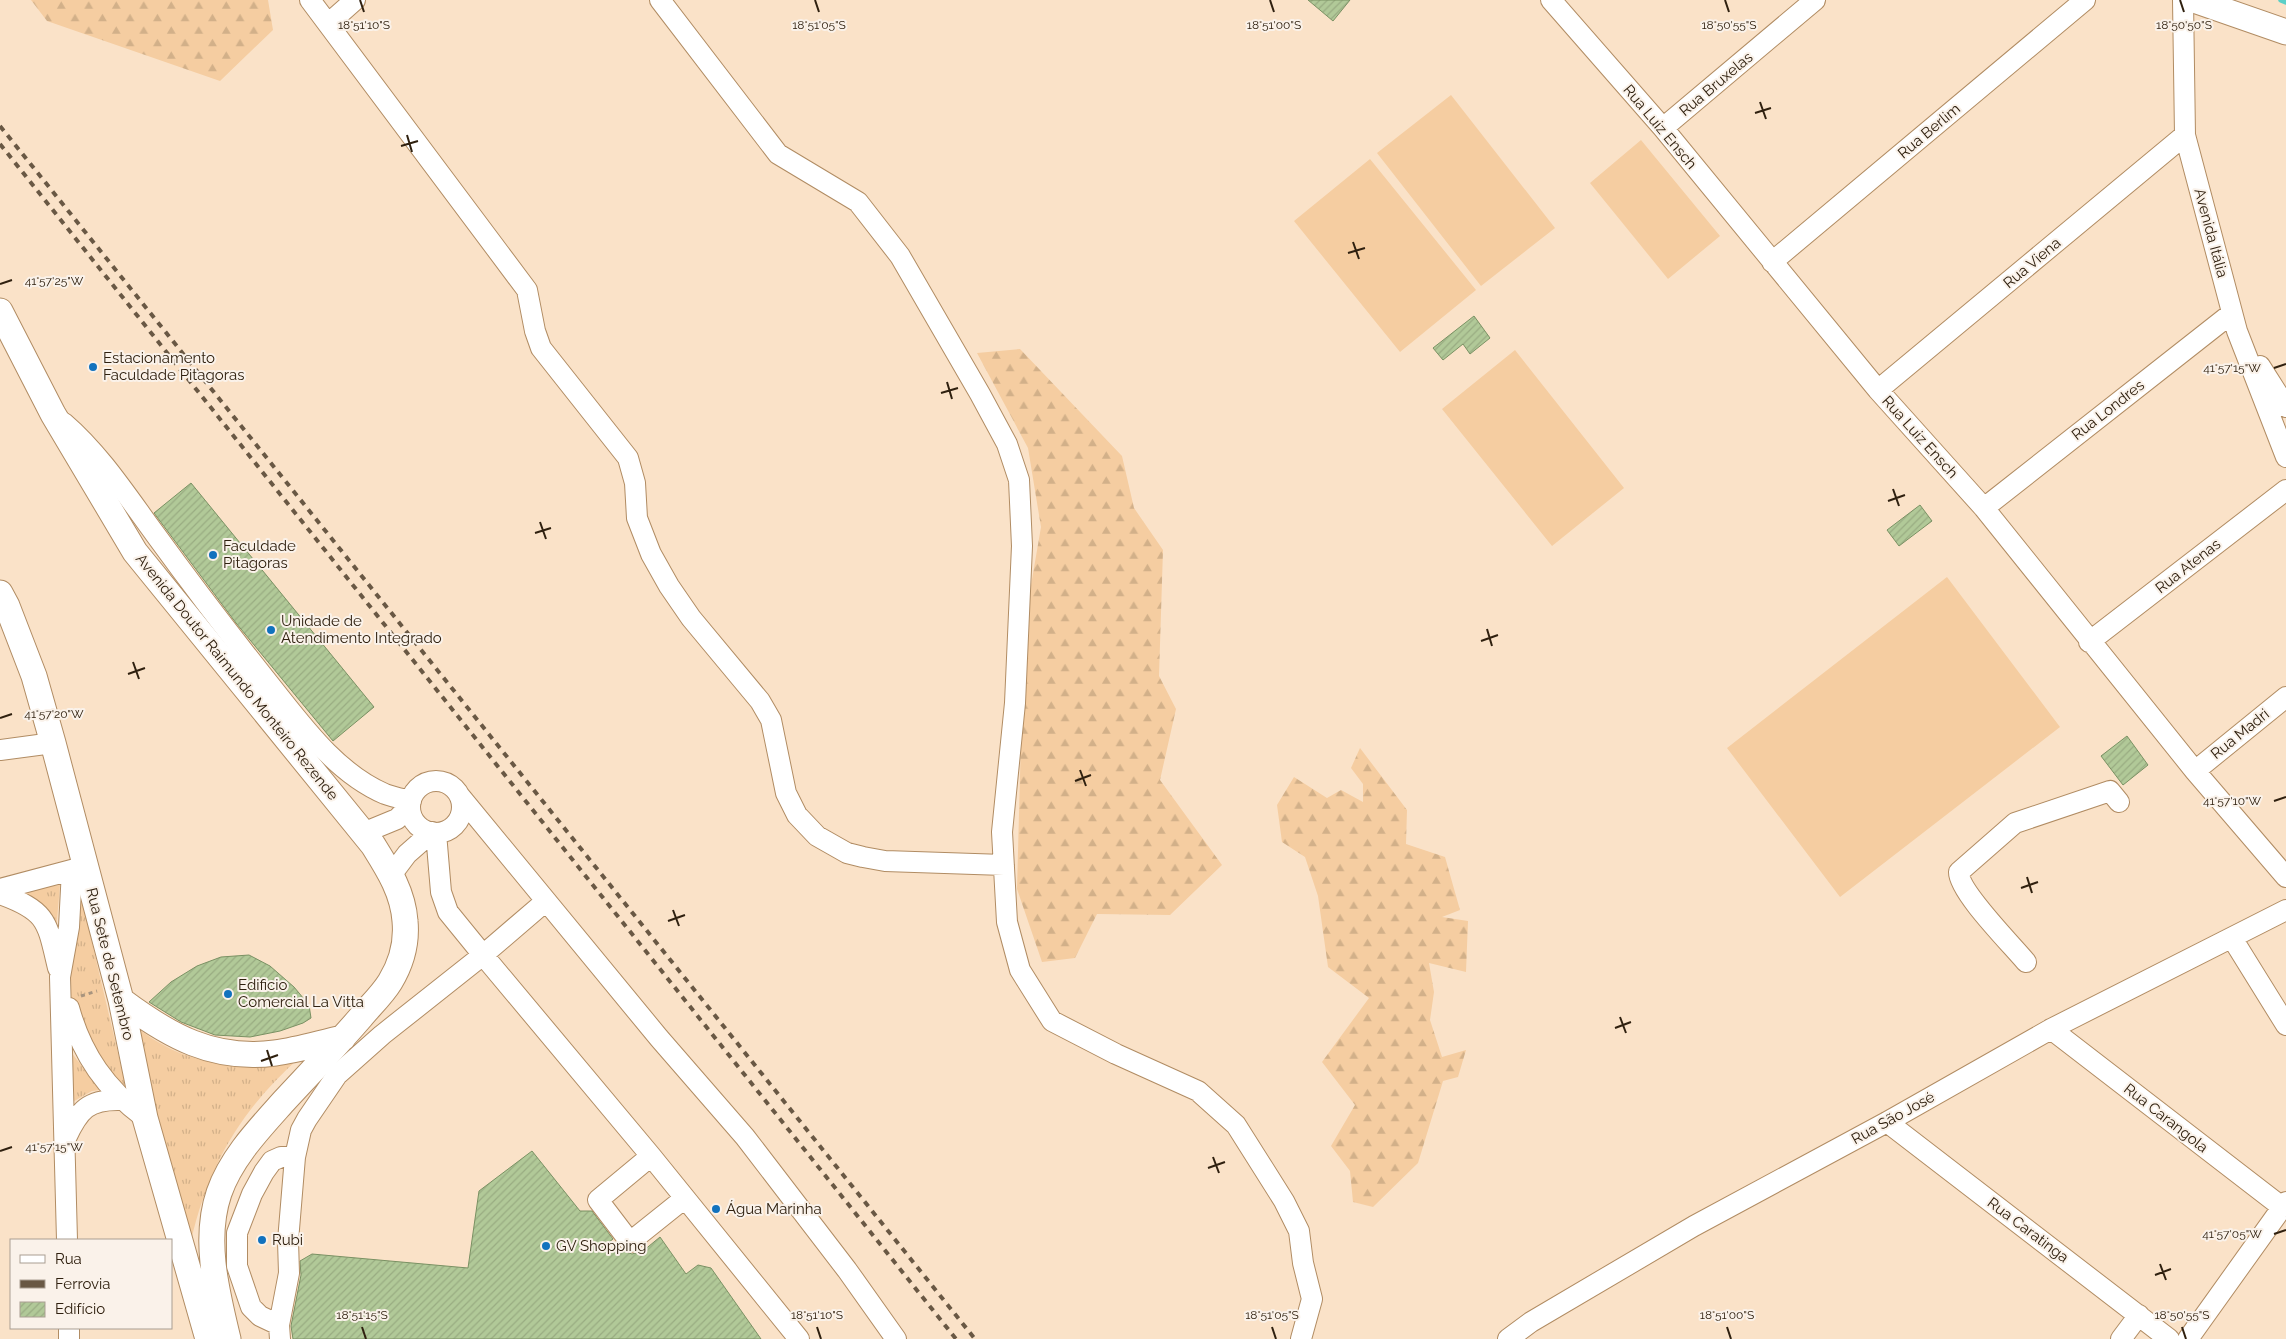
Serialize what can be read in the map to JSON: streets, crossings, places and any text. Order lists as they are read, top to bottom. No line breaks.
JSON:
{"streets":{"main road":["Avenida Doutor Raimundo Monteiro Rezende","Rua Sete de Setembro"],"street":["Rua Bruxelas","Rua Luiz Ensch","Rua Berlim","Avenida Itália","Rua Viena","Rua Londres","Rua Atenas","Rua Madri","Rua São José","Rua Carangola","Rua Caratinga"]},"crossings":[["Rua Bruxelas","Rua Luiz Ensch"],["Rua Luiz Ensch","Rua Berlim"],["Rua Luiz Ensch","Rua Viena"],["Rua Luiz Ensch","Rua Londres"],["Rua Luiz Ensch","Rua Atenas"],["Rua Luiz Ensch","Rua Madri"],["Avenida Itália","Rua Viena"],["Avenida Itália","Rua Londres"],["Rua São José","Rua Carangola"],["Rua São José","Rua Caratinga"]],"places":["Estacionamento Faculdade Pitagoras","Faculdade Pitagoras","Unidade de Atendimento Integrado","Edificio Comercial La Vitta","Água Marinha","Rubi","GV Shopping"],"legend":["Rua","Ferrovia","Edifício"],"coordinates":["18°51'10\"S","18°51'05\"S","18°51'00\"S","18°50'55\"S","18°50'50\"S","41°57'25\"W","41°57'15\"W","41°57'20\"W","41°57'10\"W","41°57'05\"W","18°51'15\"S"]}
